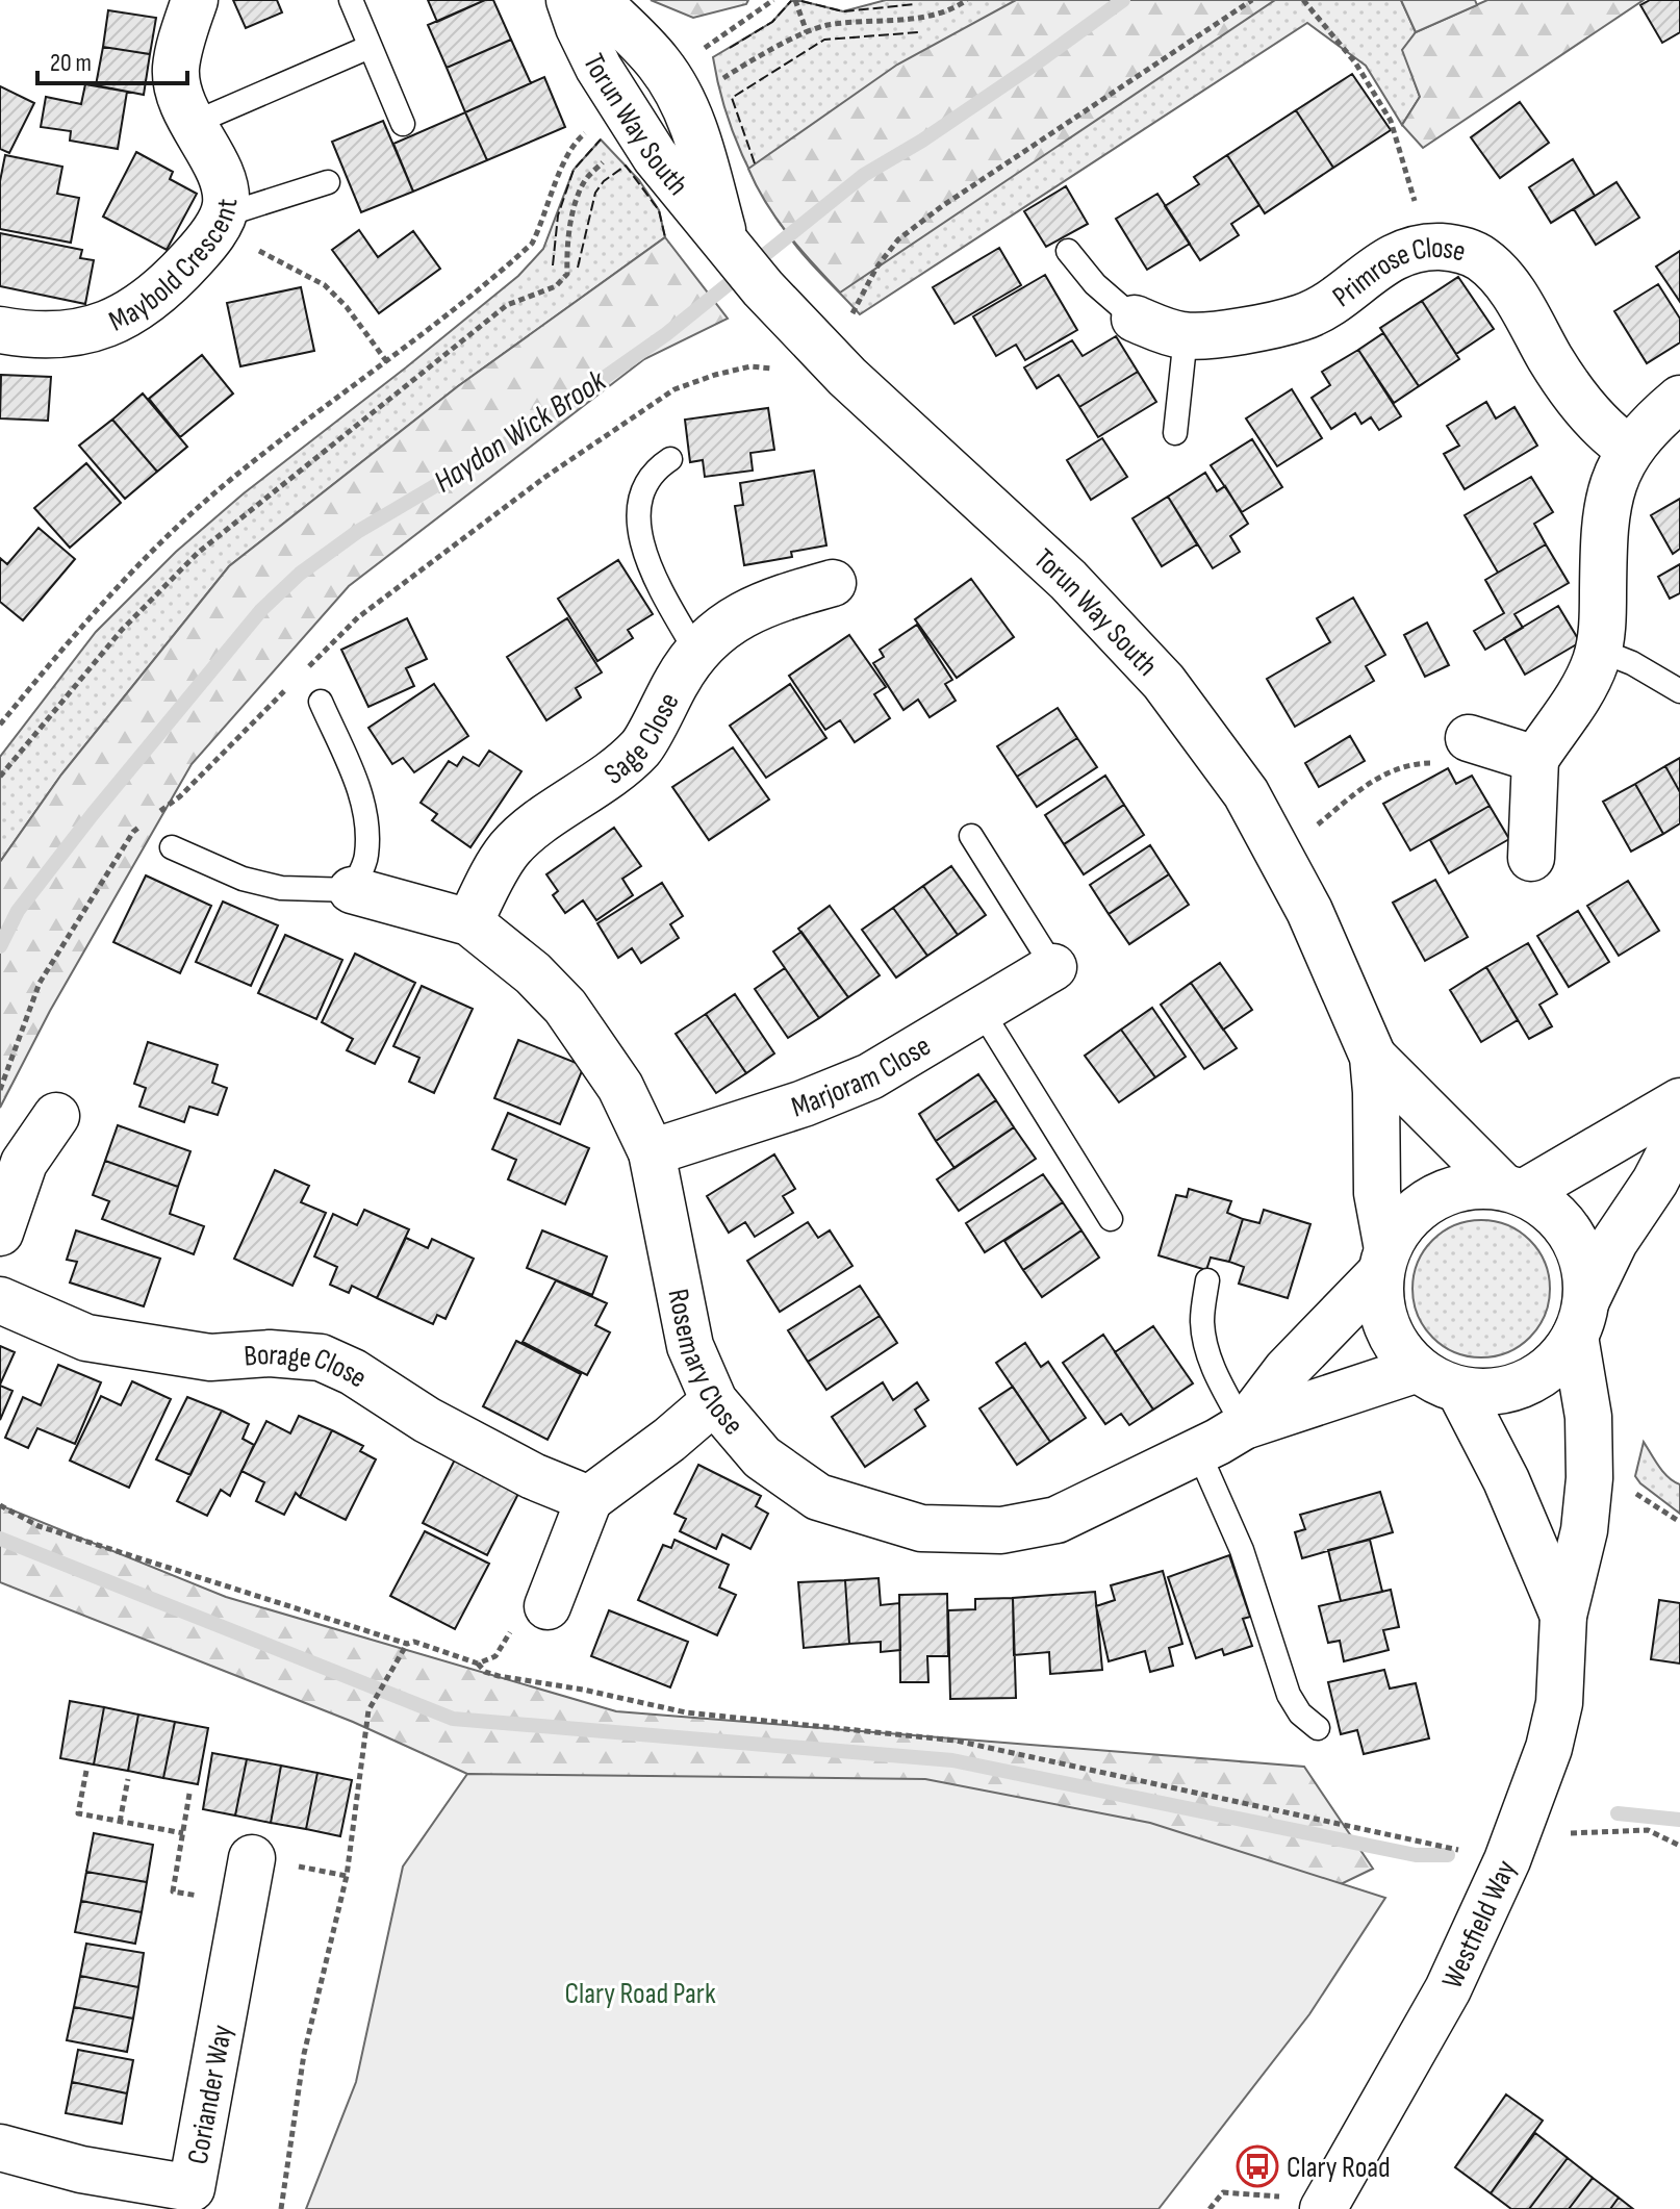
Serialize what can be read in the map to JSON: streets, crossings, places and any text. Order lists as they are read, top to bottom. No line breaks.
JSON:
{"streets":{"street":["Torun Way South","Maybold Crescent","Primrose Close","Sage Close","Marjoram Close","Rosemary Close","Borage Close","Westfield Way","Coriander Way"]},"crossings":[["Torun Way South","Rosemary Close"],["Torun Way South","Westfield Way"],["Sage Close","Rosemary Close"],["Marjoram Close","Rosemary Close"],["Rosemary Close","Westfield Way"]],"water":["Haydon Wick Brook"],"parks":["Clary Road Park"],"places":{"bus stop":["Clary Road"]},"scale_bar":"20 m"}
